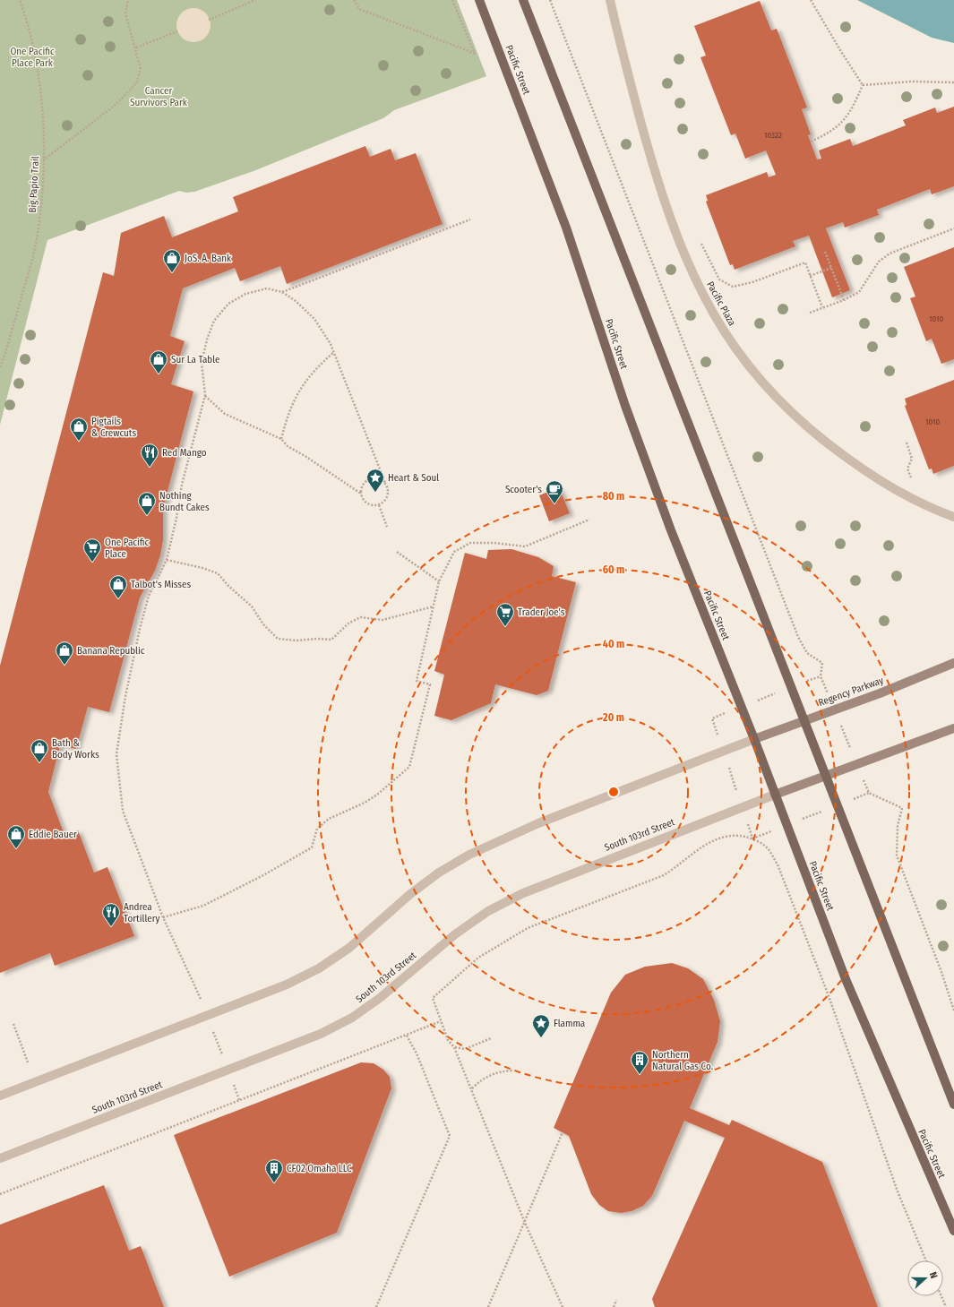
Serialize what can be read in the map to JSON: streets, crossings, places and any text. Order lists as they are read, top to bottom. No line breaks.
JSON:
{"streets":{"main road":["Pacific Street","Regency Parkway"],"street":["Pacific Plaza","South 103rd Street"],"path":["Big Papio Trail"]},"crossings":[["Pacific Street","Regency Parkway"],["Pacific Street","South 103rd Street"]],"parks":["One Pacific Place Park","Cancer Survivors Park"],"places":{"shop":["JoS. A. Bank","Sur La Table","Pigtails & Crewcuts","Nothing Bundt Cakes","Talbot's Misses","Banana Republic","Bath & Body Works","Eddie Bauer"],"restaurant":["Red Mango","Andrea Tortillery"],"place":["Heart & Soul","Flamma"],"cafe":["Scooter's"],"supermarket":["One Pacific Place","Trader Joe's"],"building":["Northern Natural Gas Co.","CF02 Omaha LLC"]},"house_numbers":["10322","1010","1010"],"north":"right","rings":["80 m","60 m","40 m","20 m"]}
